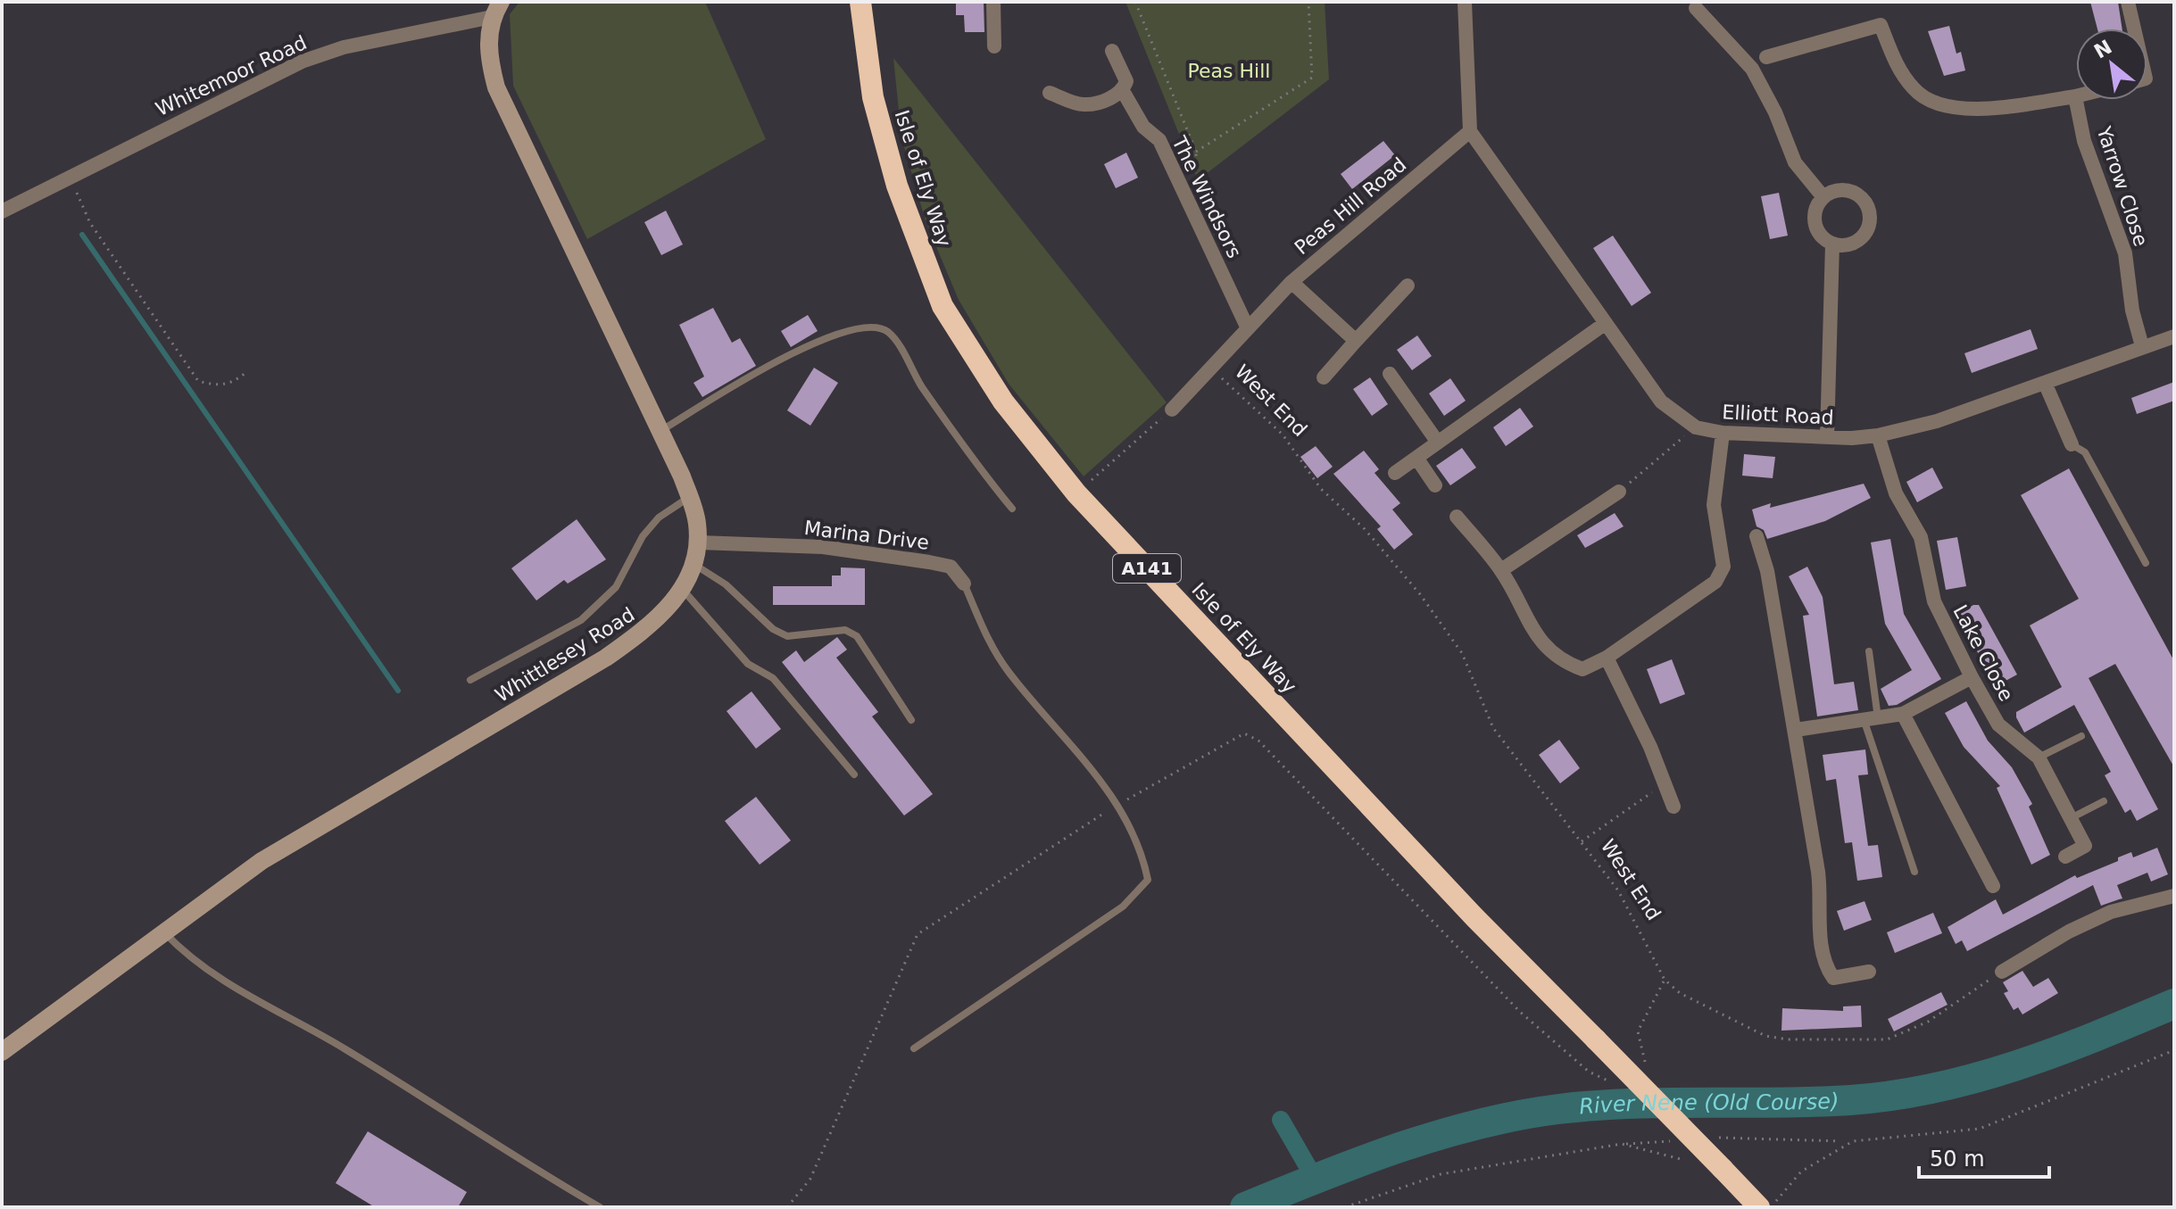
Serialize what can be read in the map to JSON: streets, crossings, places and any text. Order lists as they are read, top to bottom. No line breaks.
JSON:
{"streets":{"highway":["Isle of Ely Way","A141"],"street":["Whitemoor Road","Yarrow Close","The Windsors","Peas Hill Road","Elliott Road","Marina Drive","Lake Close","Whittlesey Road"],"path":["West End"]},"crossings":[["Whitemoor Road","Whittlesey Road"],["Yarrow Close","Elliott Road"],["The Windsors","Peas Hill Road"],["Peas Hill Road","West End"],["Peas Hill Road","Elliott Road"],["Elliott Road","Lake Close"],["Marina Drive","Whittlesey Road"]],"water":["River Nene (Old Course)"],"parks":["Peas Hill"],"scale_bar":"50 m","north":"top left"}
